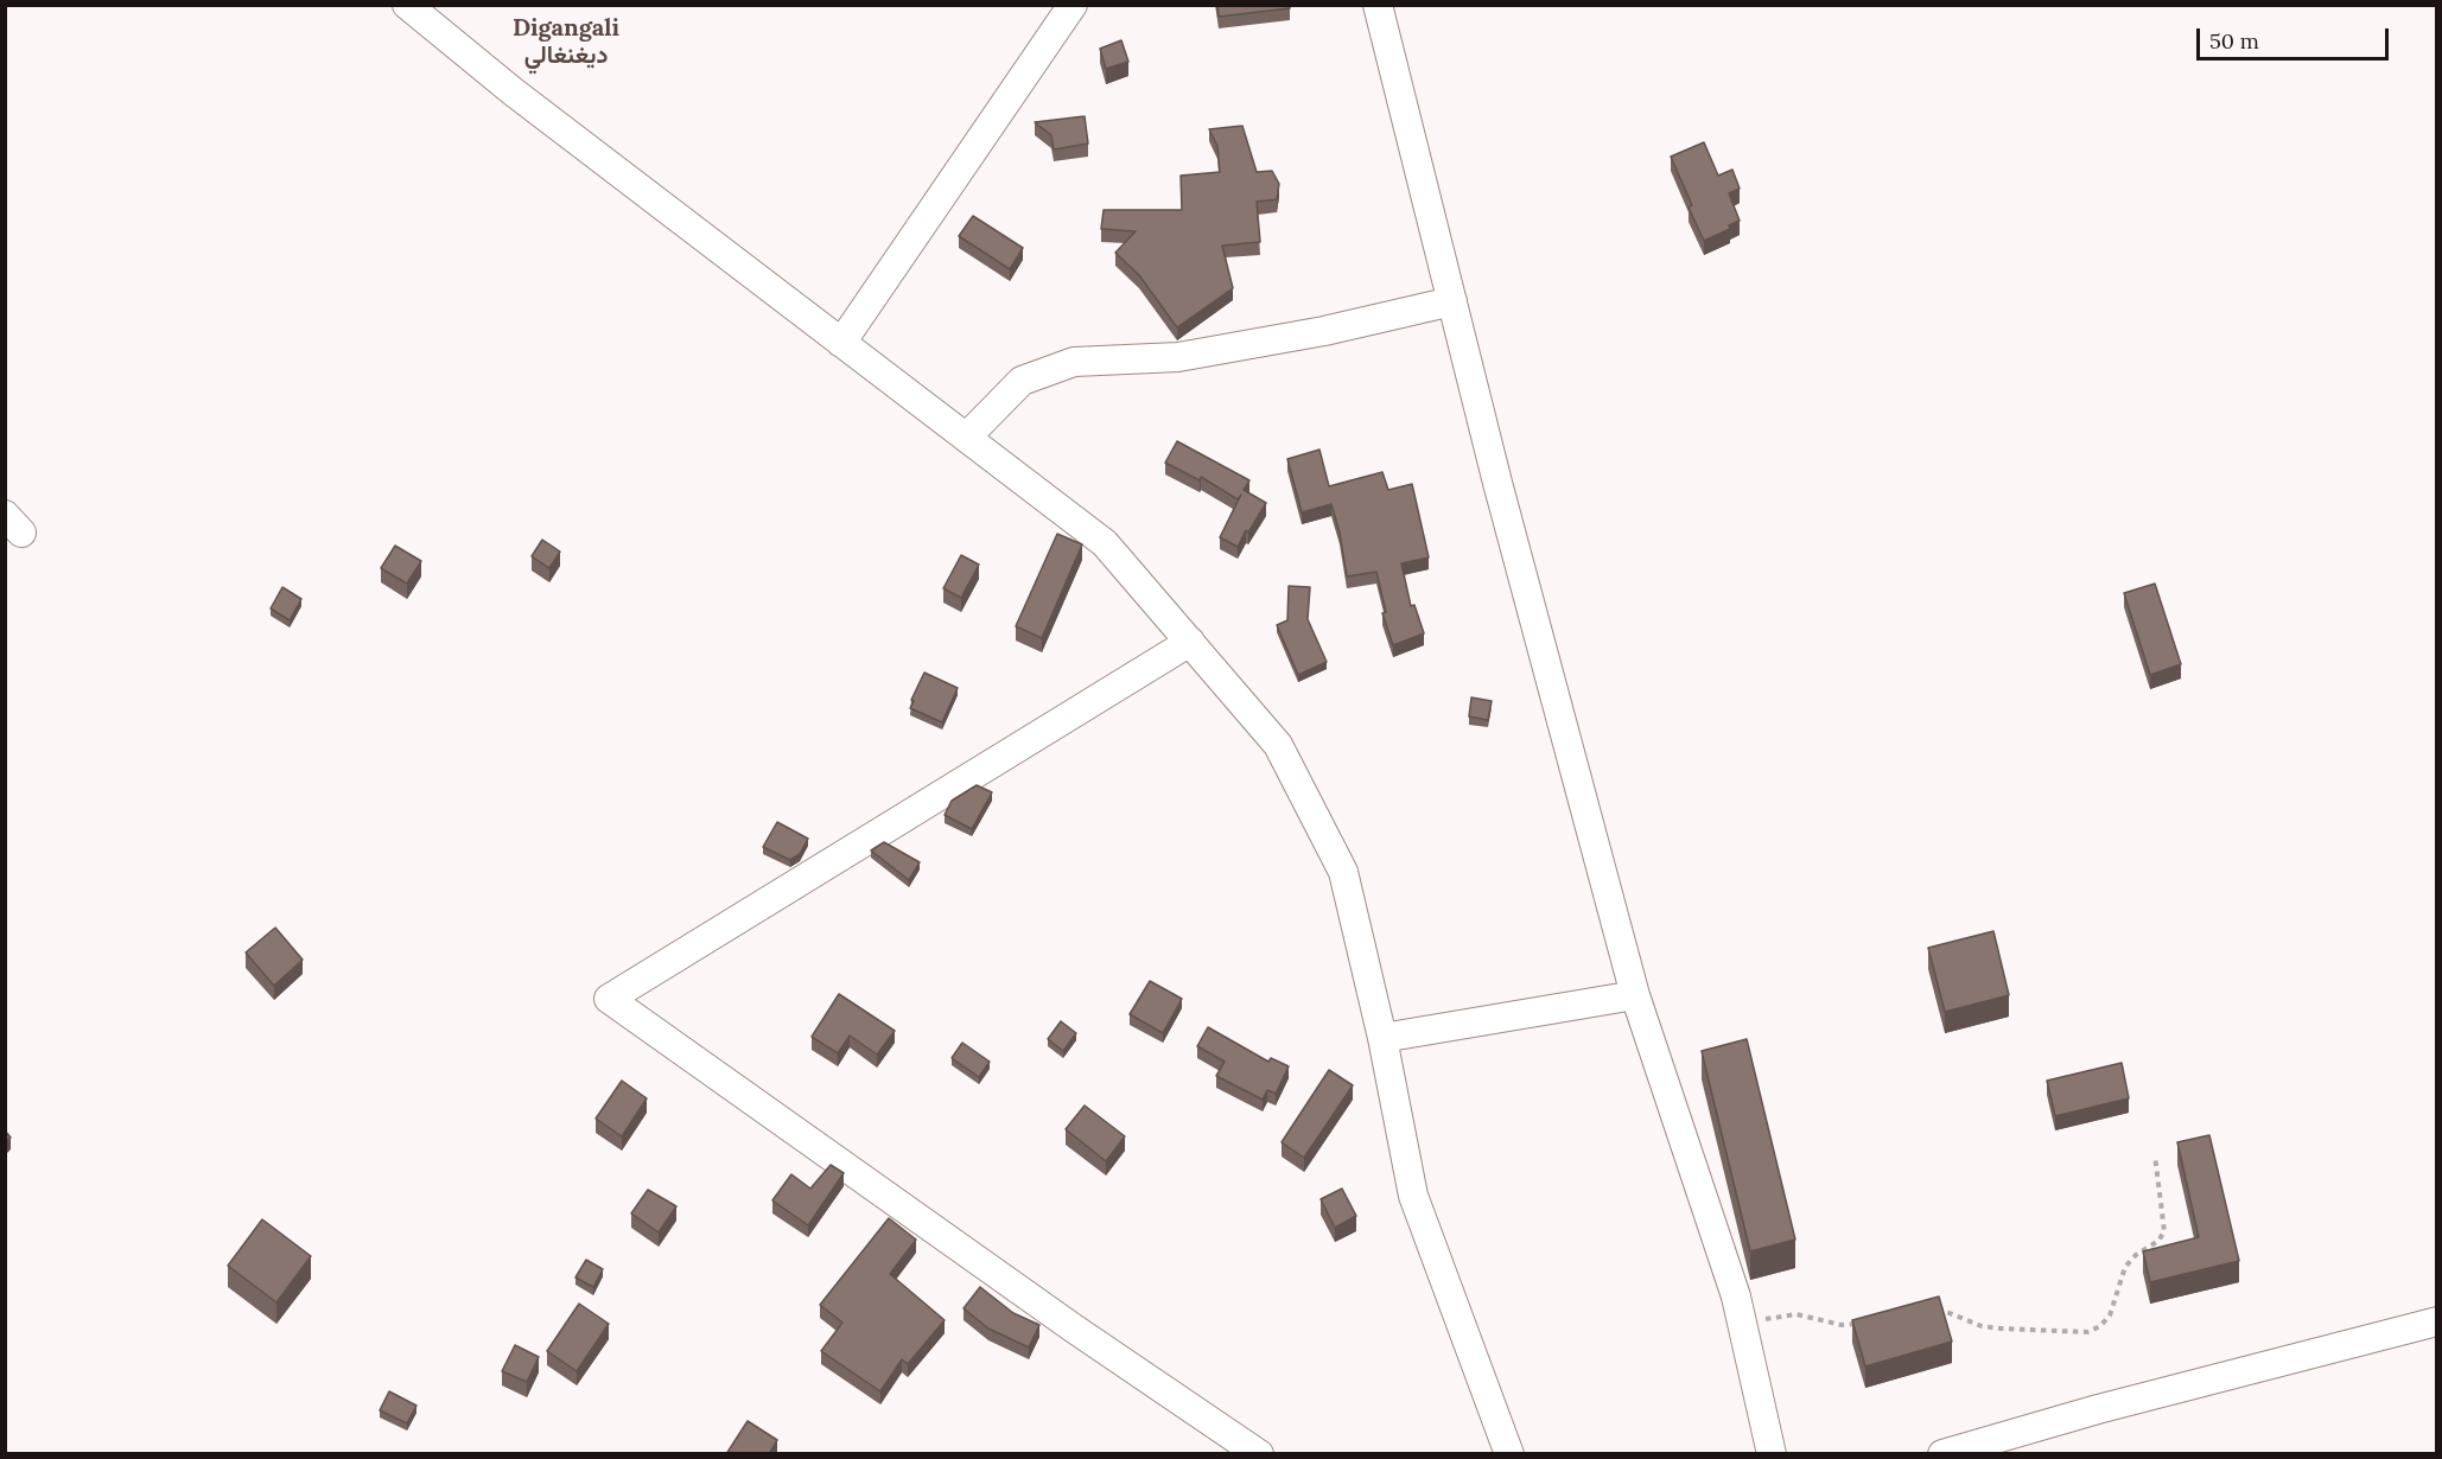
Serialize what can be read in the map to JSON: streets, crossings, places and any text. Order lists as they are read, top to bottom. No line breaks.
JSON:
{"districts":["Digangali ديغنغالي"],"scale_bar":"50 m"}
